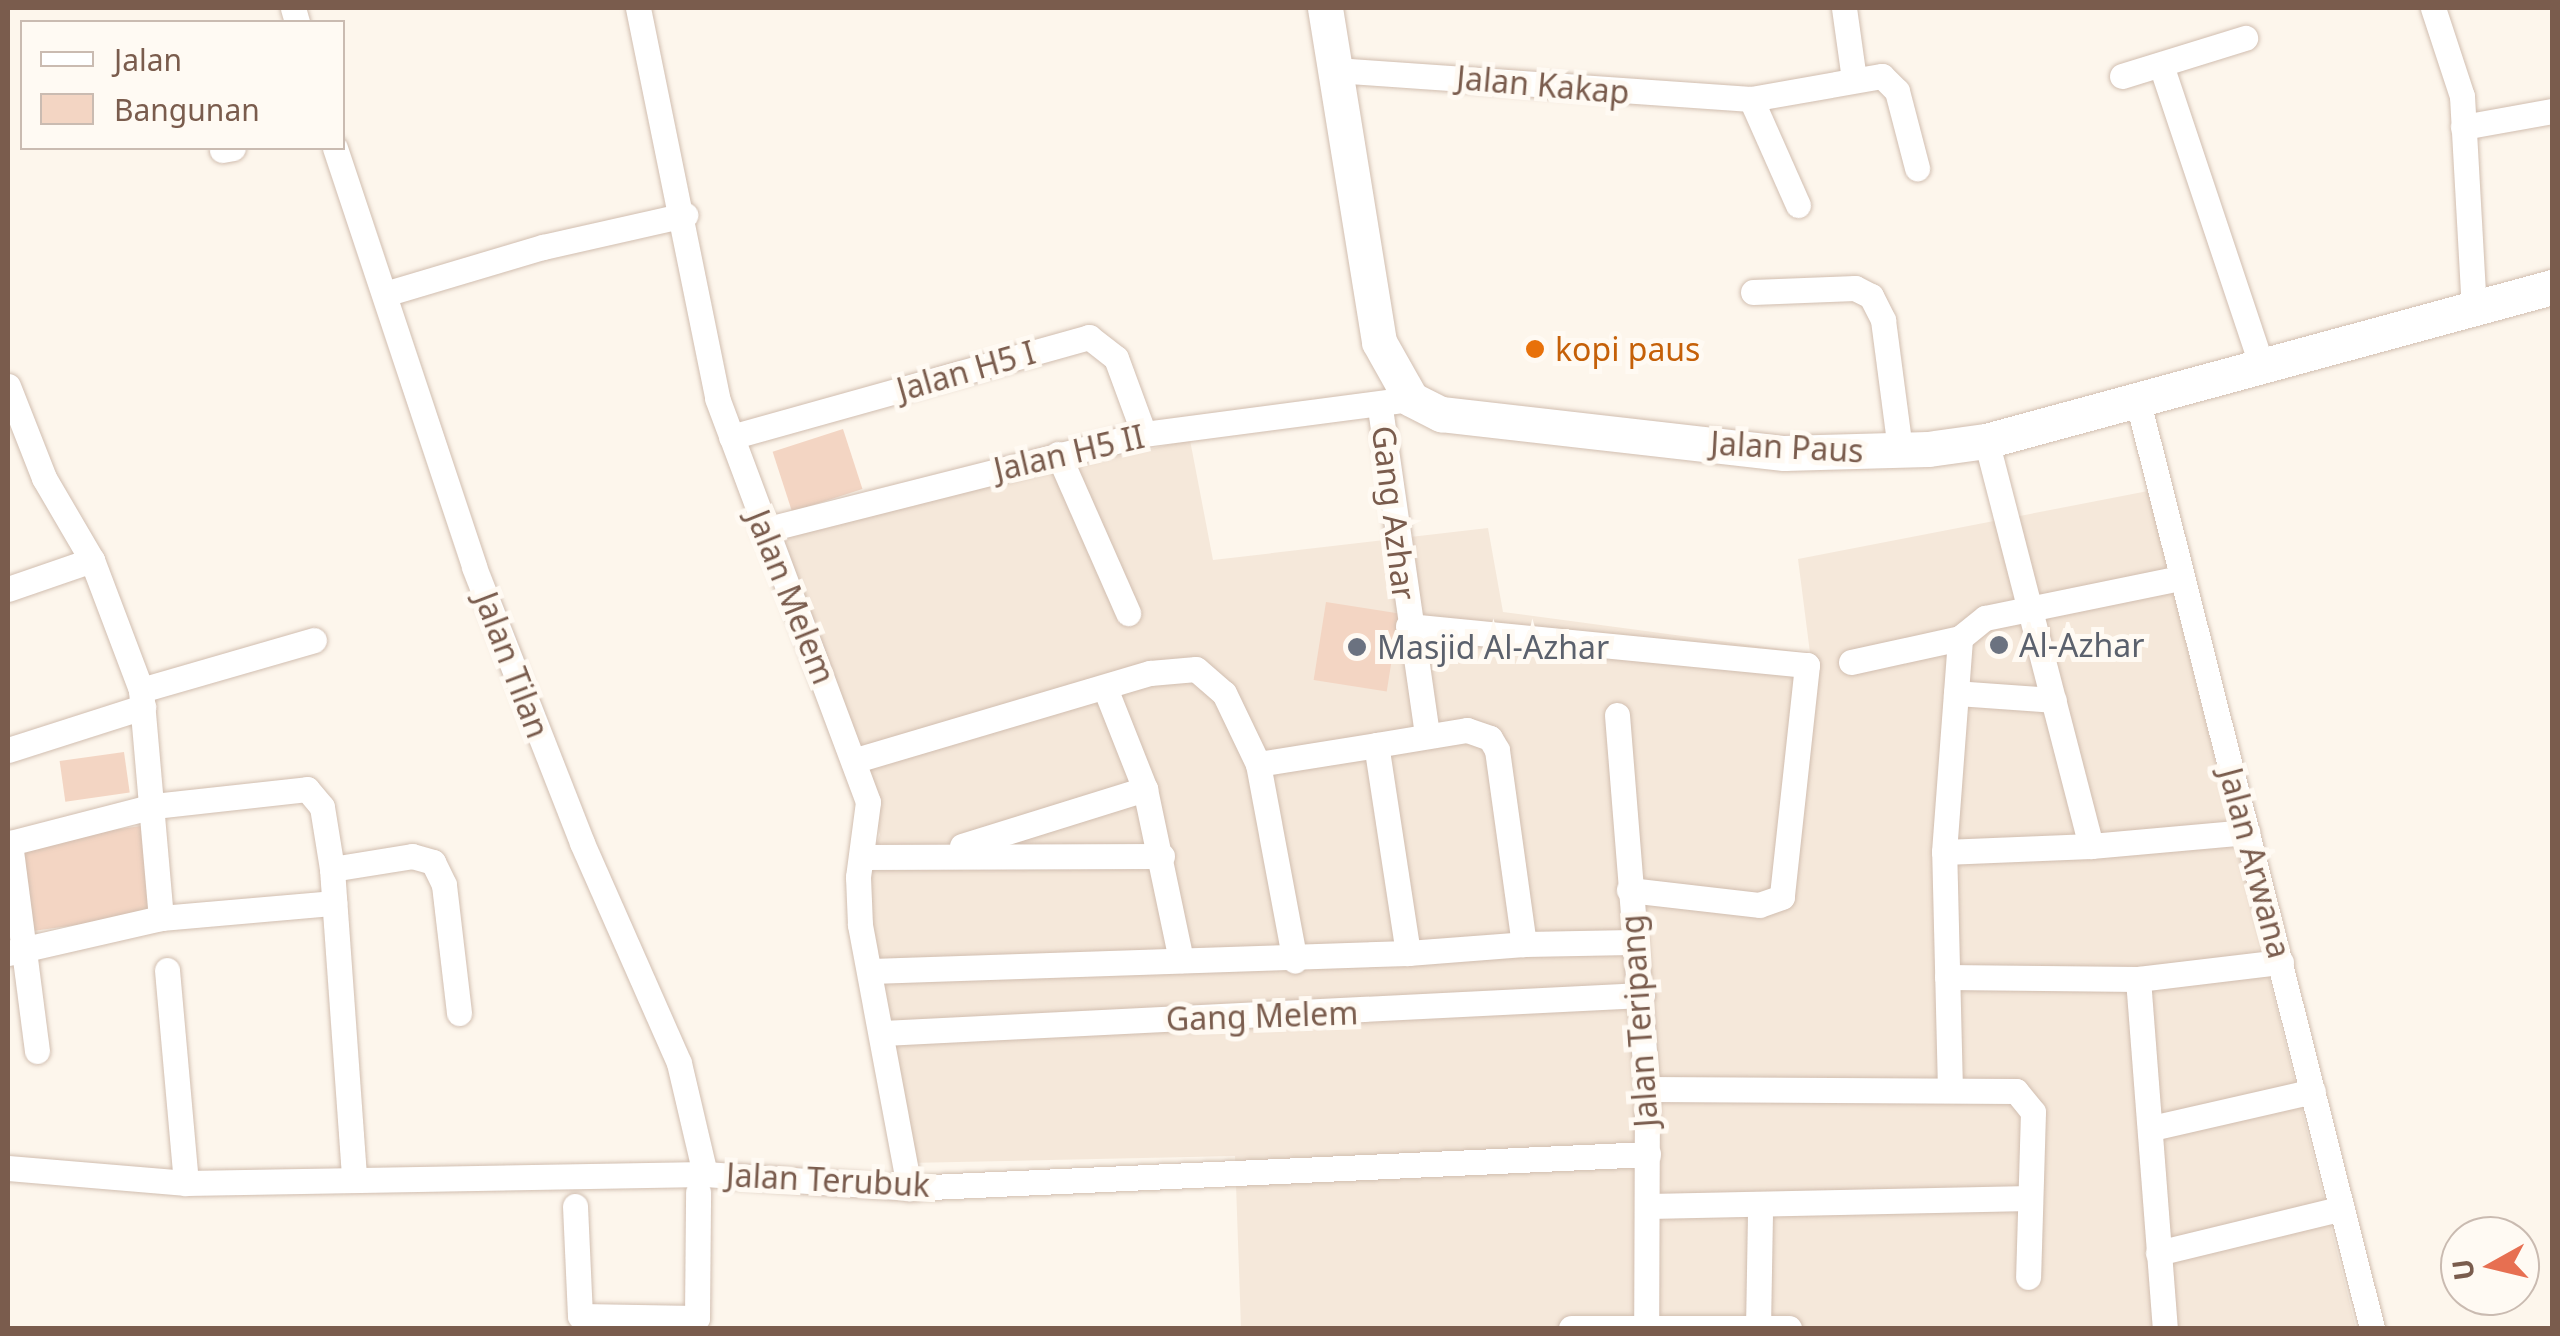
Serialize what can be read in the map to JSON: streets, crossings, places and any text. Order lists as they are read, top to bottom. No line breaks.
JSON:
{"streets":{"main road":["Jalan Paus"],"street":["Jalan Kakap","Jalan H5 I","Jalan H5 II","Gang Azhar","Jalan Melem","Jalan Tilan","Jalan Arwana","Gang Melem","Jalan Teripang","Jalan Terubuk"]},"crossings":[["Jalan H5 I","Jalan H5 II"],["Jalan H5 I","Jalan Melem"],["Jalan Paus","Jalan H5 II"],["Jalan Paus","Gang Azhar"],["Jalan Paus","Jalan Arwana"],["Jalan H5 II","Gang Azhar"],["Jalan H5 II","Jalan Melem"],["Jalan Melem","Gang Melem"],["Jalan Melem","Jalan Terubuk"],["Jalan Tilan","Jalan Terubuk"],["Gang Melem","Jalan Teripang"],["Jalan Teripang","Jalan Terubuk"]],"places":["kopi paus","Al-Azhar","Masjid Al-Azhar"],"legend":["Jalan","Bangunan"],"north":"left"}
